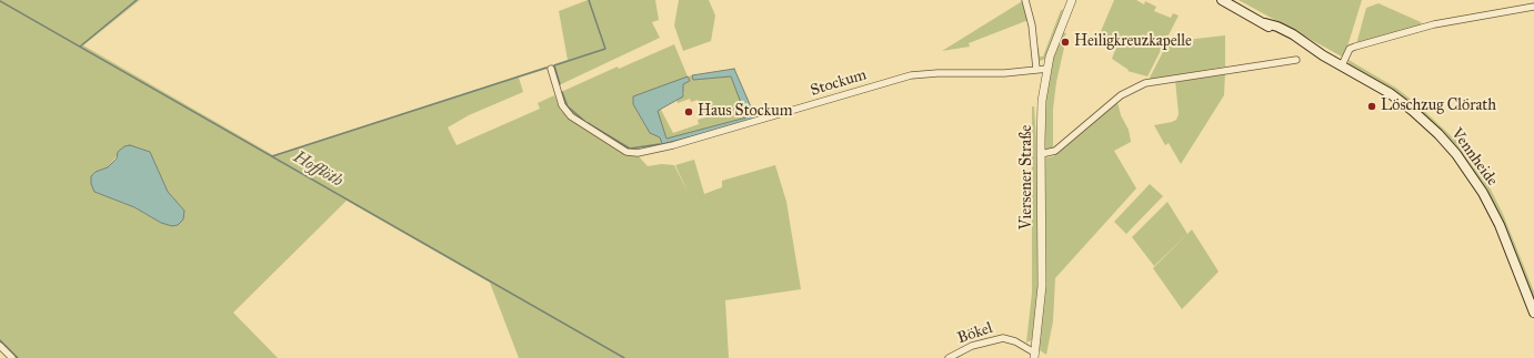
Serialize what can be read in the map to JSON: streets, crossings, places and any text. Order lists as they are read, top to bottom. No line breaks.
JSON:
{"streets":{"main road":["Vennheide"],"street":["Stockum","Viersener Straße","Bökel"]},"crossings":[["Stockum","Viersener Straße"],["Viersener Straße","Bökel"]],"water":["Hofflöth"],"places":["Heiligkreuzkapelle","Löschzug Clörath","Haus Stockum"]}
